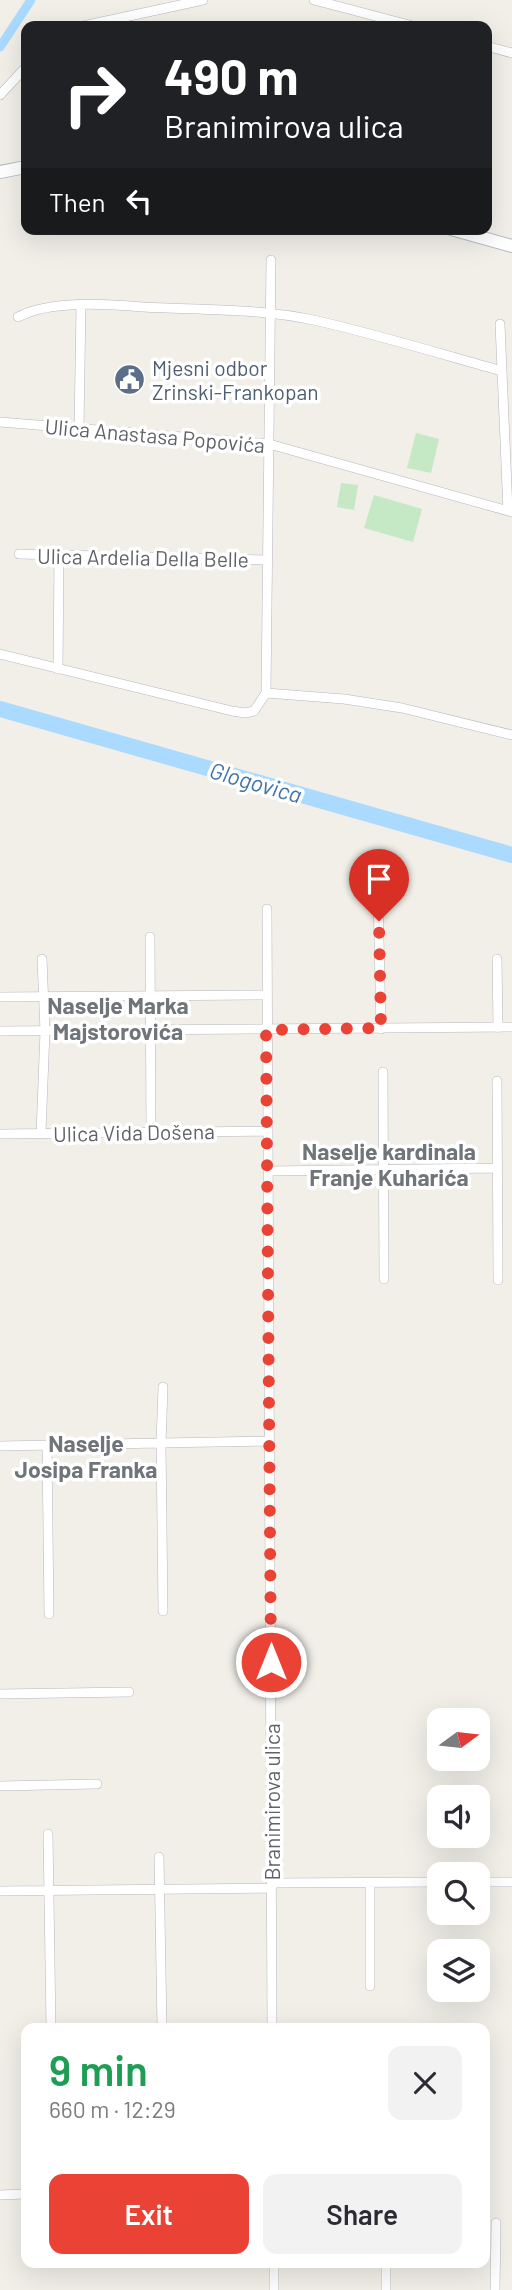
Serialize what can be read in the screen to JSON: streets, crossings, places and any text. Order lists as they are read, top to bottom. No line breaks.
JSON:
{"streets":{"street":["Ulica Anastasa Popovića","Ulica Ardelia Della Belle","Ulica Vida Došena","Branimirova ulica"]},"crossings":[["Ulica Vida Došena","Branimirova ulica"]],"districts":["Naselje Marka Majstorovića","Naselje kardinala Franje Kuharića","Naselje Josipa Franka"],"water":["Glogovica"],"places":{"public building":["Mjesni odbor Zrinski-Frankopan"]},"north":"right","page":{"turn":["490 m","Branimirova ulica"],"then":"Then","heading":["9 min","660 m · 12:29"],"buttons":["Exit","Share"]}}
